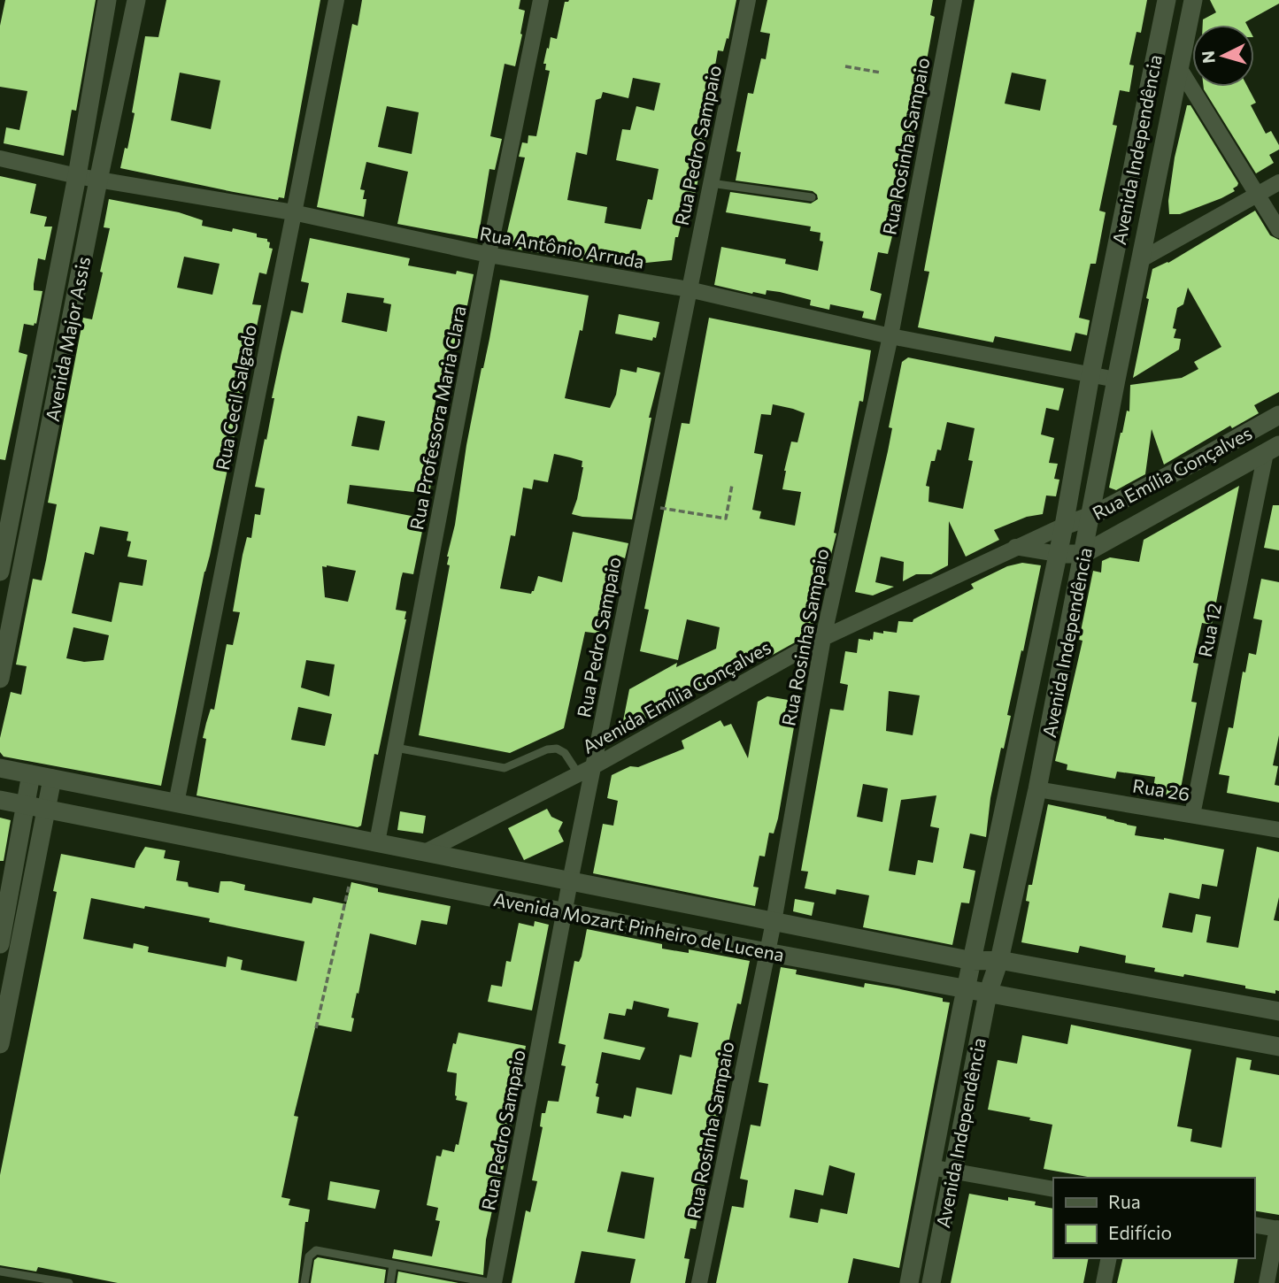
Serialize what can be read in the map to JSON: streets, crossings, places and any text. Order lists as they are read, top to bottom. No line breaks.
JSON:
{"streets":{"main road":["Avenida Independência","Avenida Major Assis","Rua Emília Gonçalves","Avenida Mozart Pinheiro de Lucena"],"street":["Rua Pedro Sampaio","Rua Rosinha Sampaio","Rua Antônio Arruda","Rua Cecil Salgado","Rua Professora Maria Clara","Rua 12","Avenida Emília Gonçalves","Rua 26"]},"crossings":[["Rua Pedro Sampaio","Rua Antônio Arruda"],["Rua Pedro Sampaio","Avenida Emília Gonçalves"],["Rua Pedro Sampaio","Avenida Mozart Pinheiro de Lucena"],["Rua Rosinha Sampaio","Rua Antônio Arruda"],["Rua Rosinha Sampaio","Avenida Emília Gonçalves"],["Rua Rosinha Sampaio","Avenida Mozart Pinheiro de Lucena"],["Avenida Independência","Rua Antônio Arruda"],["Avenida Independência","Rua Emília Gonçalves"],["Avenida Independência","Avenida Emília Gonçalves"],["Avenida Independência","Rua 26"],["Avenida Independência","Avenida Mozart Pinheiro de Lucena"],["Rua Antônio Arruda","Avenida Major Assis"],["Rua Antônio Arruda","Rua Cecil Salgado"],["Rua Antônio Arruda","Rua Professora Maria Clara"],["Rua Cecil Salgado","Avenida Mozart Pinheiro de Lucena"],["Rua Professora Maria Clara","Avenida Mozart Pinheiro de Lucena"],["Rua Emília Gonçalves","Rua 12"],["Rua Emília Gonçalves","Avenida Emília Gonçalves"],["Rua 12","Rua 26"],["Avenida Emília Gonçalves","Avenida Mozart Pinheiro de Lucena"]],"legend":["Rua","Edifício"],"north":"left"}
